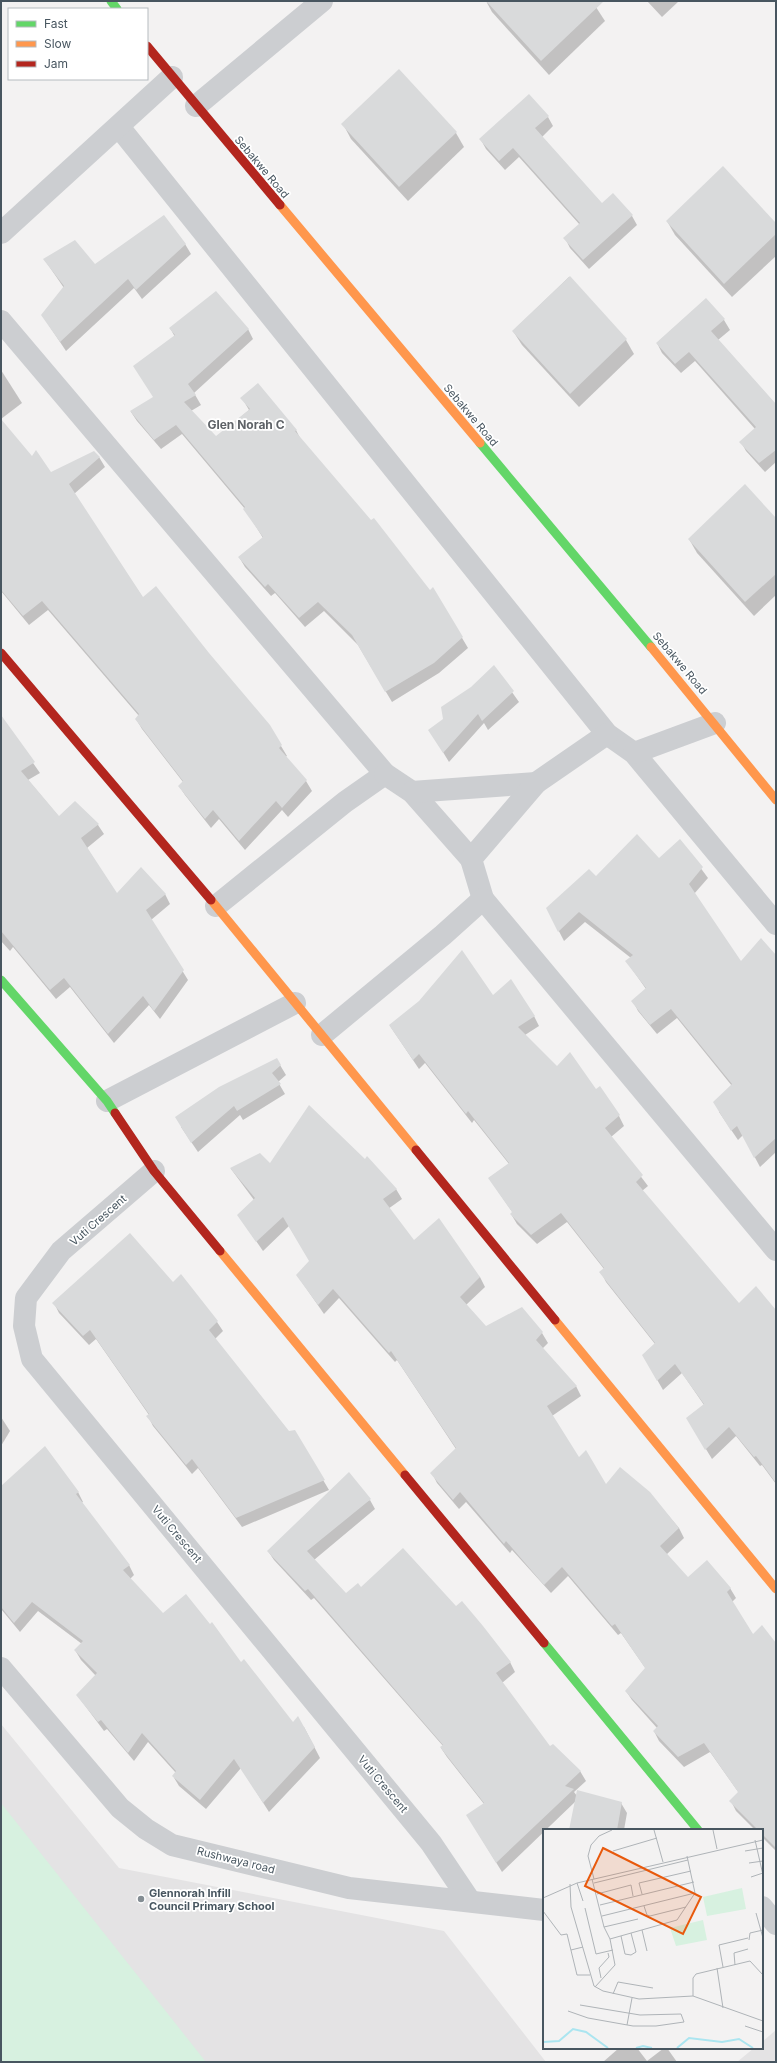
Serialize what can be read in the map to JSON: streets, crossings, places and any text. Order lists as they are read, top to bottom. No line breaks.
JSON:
{"streets":{"street":["Sebakwe Road","Vuti Crescent","Rushwaya road"]},"crossings":[["Vuti Crescent","Rushwaya road"]],"districts":["Glen Norah C"],"places":["Glennorah Infill Council Primary School"],"legend":["Fast","Slow","Jam"]}
